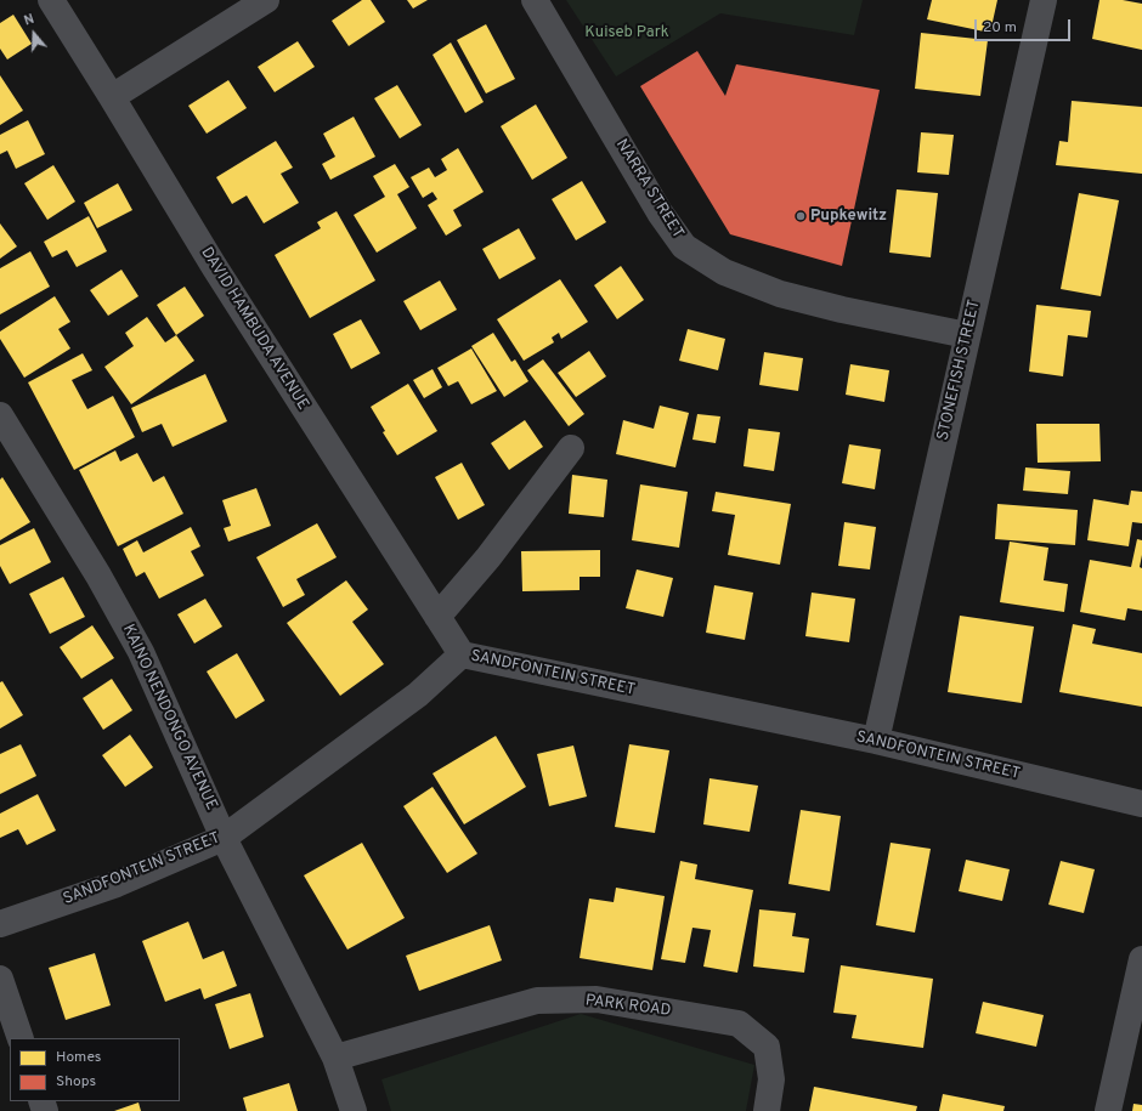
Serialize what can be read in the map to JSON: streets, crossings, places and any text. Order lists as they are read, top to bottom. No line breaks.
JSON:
{"streets":{"street":["NARRA STREET","DAVID HAMBUDA AVENUE","STONEFISH STREET","SANDFONTEIN STREET","KAINO NENDONGO AVENUE","PARK ROAD"]},"crossings":[["NARRA STREET","STONEFISH STREET"],["DAVID HAMBUDA AVENUE","SANDFONTEIN STREET"],["STONEFISH STREET","SANDFONTEIN STREET"],["SANDFONTEIN STREET","KAINO NENDONGO AVENUE"],["KAINO NENDONGO AVENUE","PARK ROAD"]],"parks":["Kuiseb Park"],"places":["Pupkewitz"],"legend":["Homes","Shops"],"scale_bar":"20 m","north":"top"}
